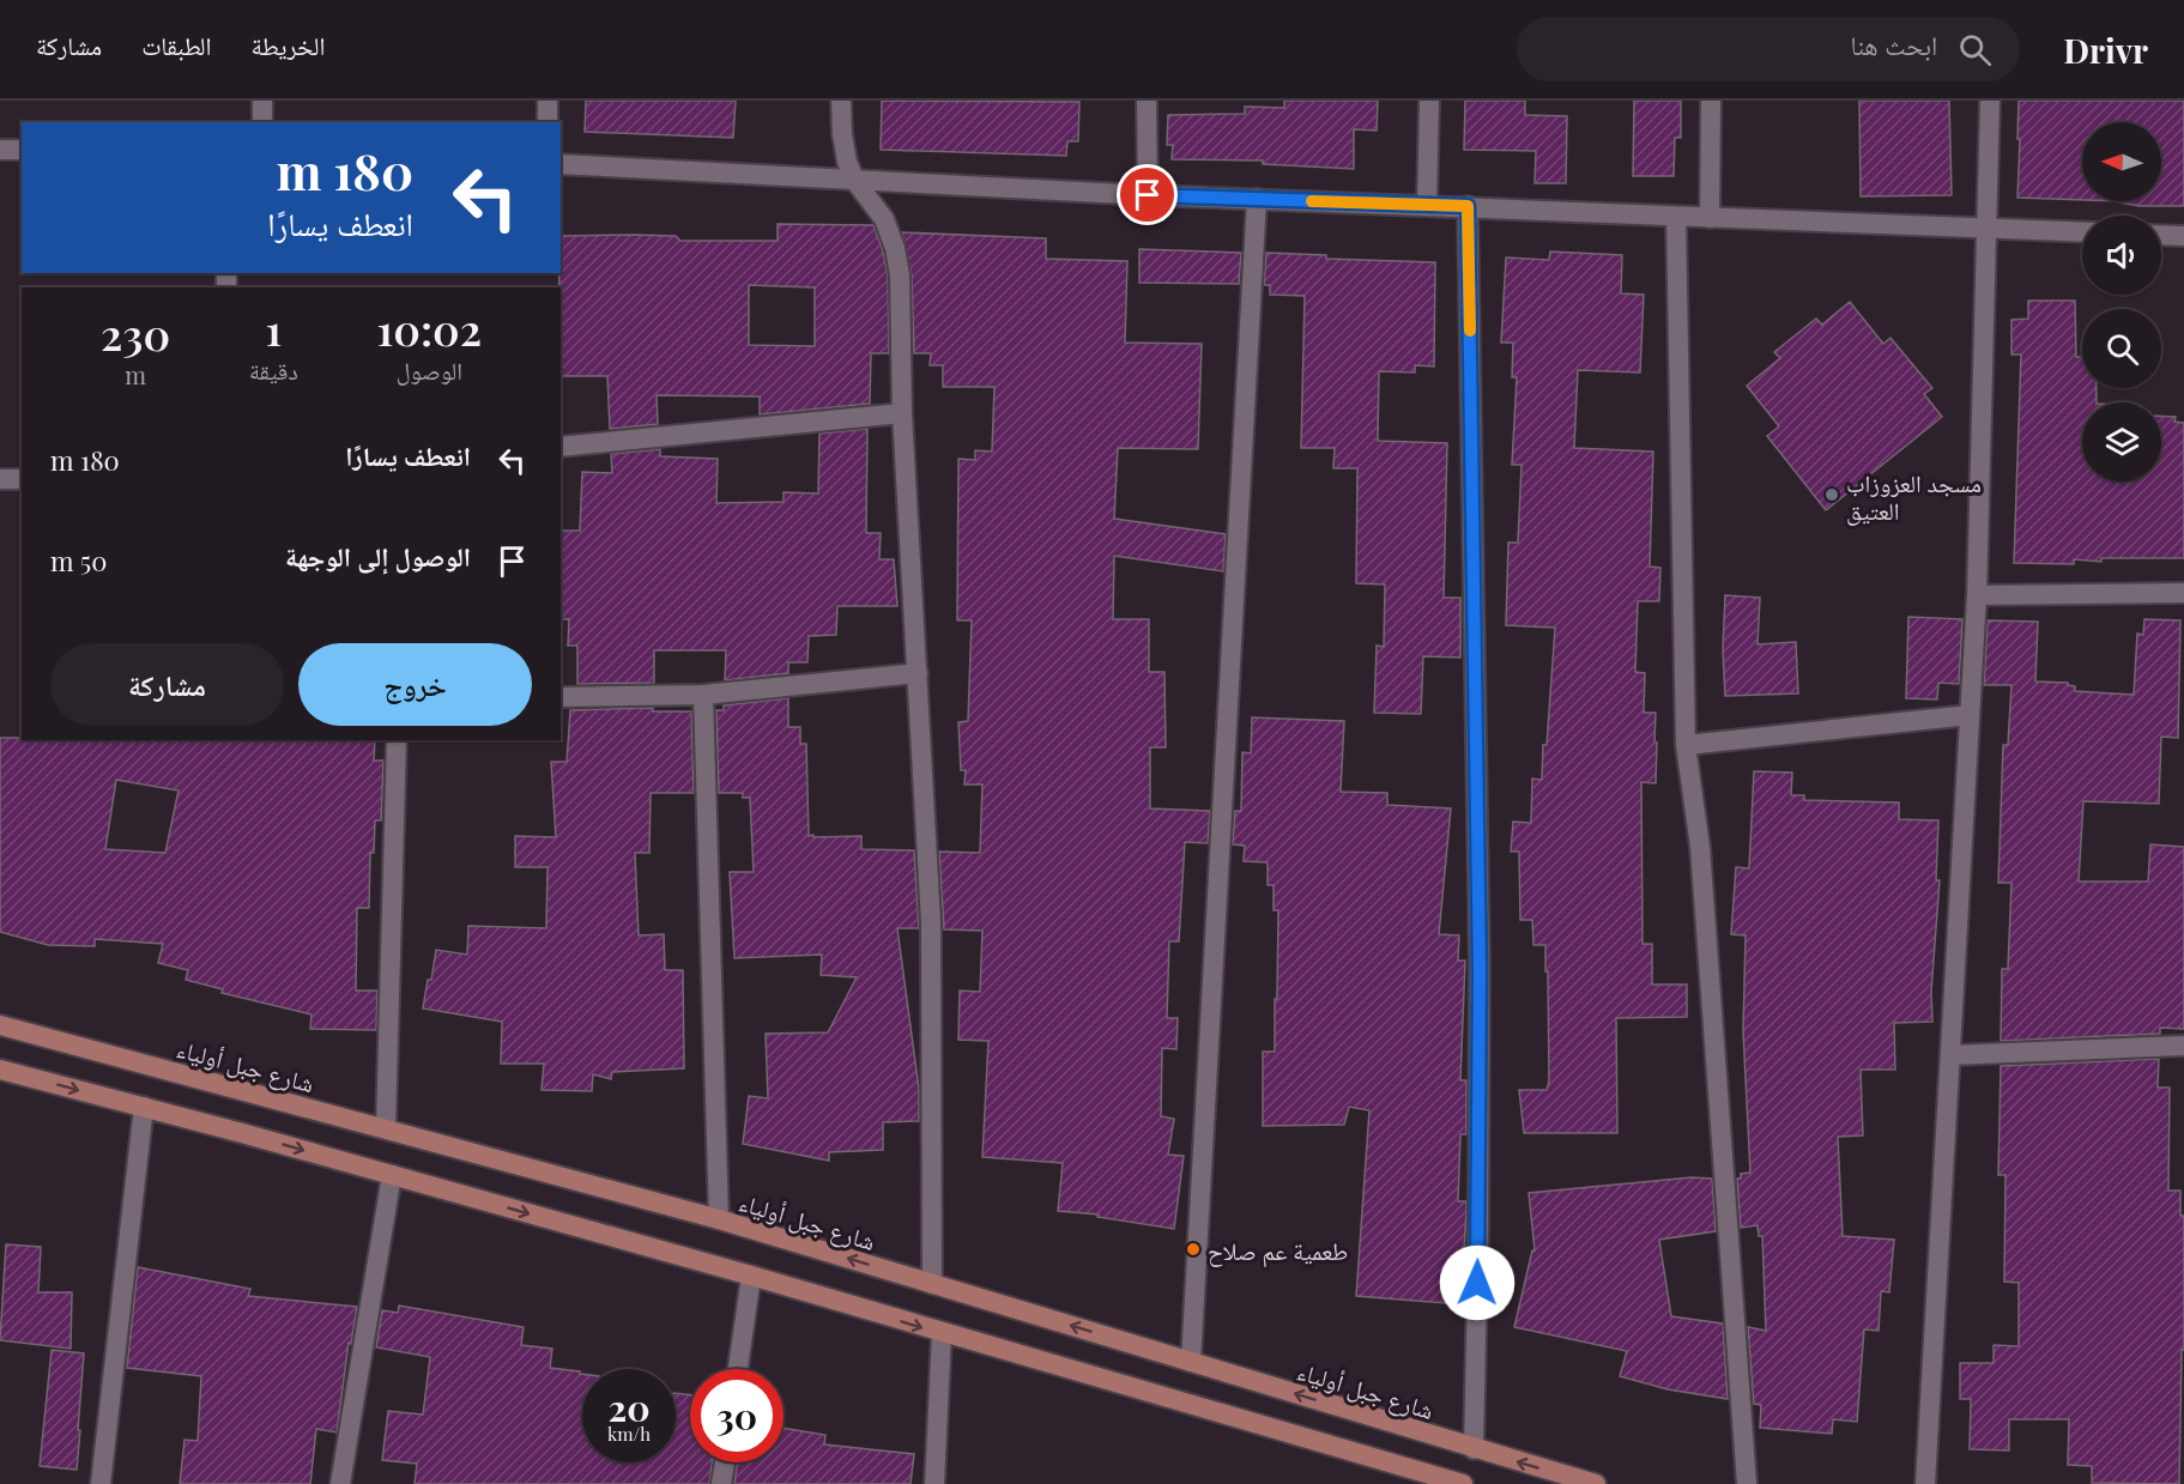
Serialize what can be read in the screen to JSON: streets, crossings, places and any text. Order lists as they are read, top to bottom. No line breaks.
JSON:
{"streets":{"main road":["شارع جبل أولياء"]},"places":["مسجد العزوزاب العتيق","طعمية عم صلاح"],"north":"left","page":{"header":"Drivr","search":"ابحث هنا","nav":["الخريطة","الطبقات","مشاركة"],"turn":["180 m","انعطف يسارًا"],"eta":["10:02","الوصول","1","دقيقة","230","m"],"list":[{"name":"انعطف يسارًا","value":"180 m"},{"name":"الوصول إلى الوجهة","value":"50 m"}],"buttons":["خروج","مشاركة"],"speed":"20 km/h","limit":"30"}}
